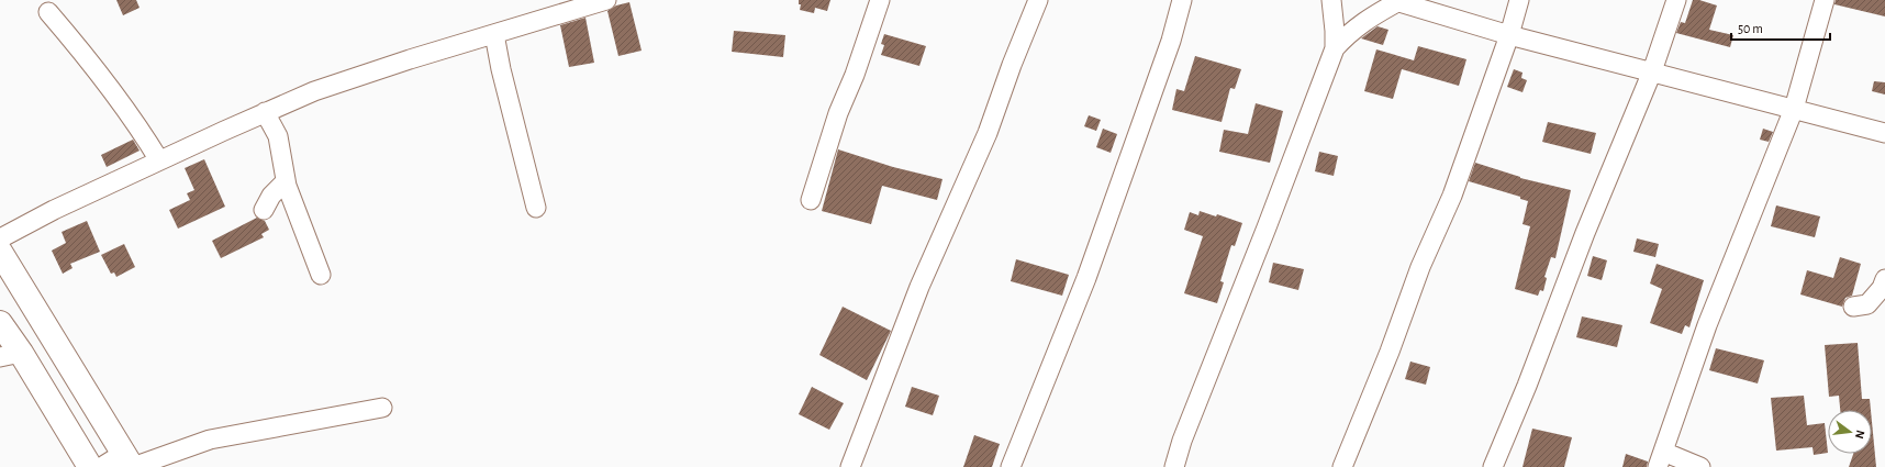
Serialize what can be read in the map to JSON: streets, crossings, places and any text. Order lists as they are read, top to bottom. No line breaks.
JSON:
{"scale_bar":"50 m","north":"right"}
